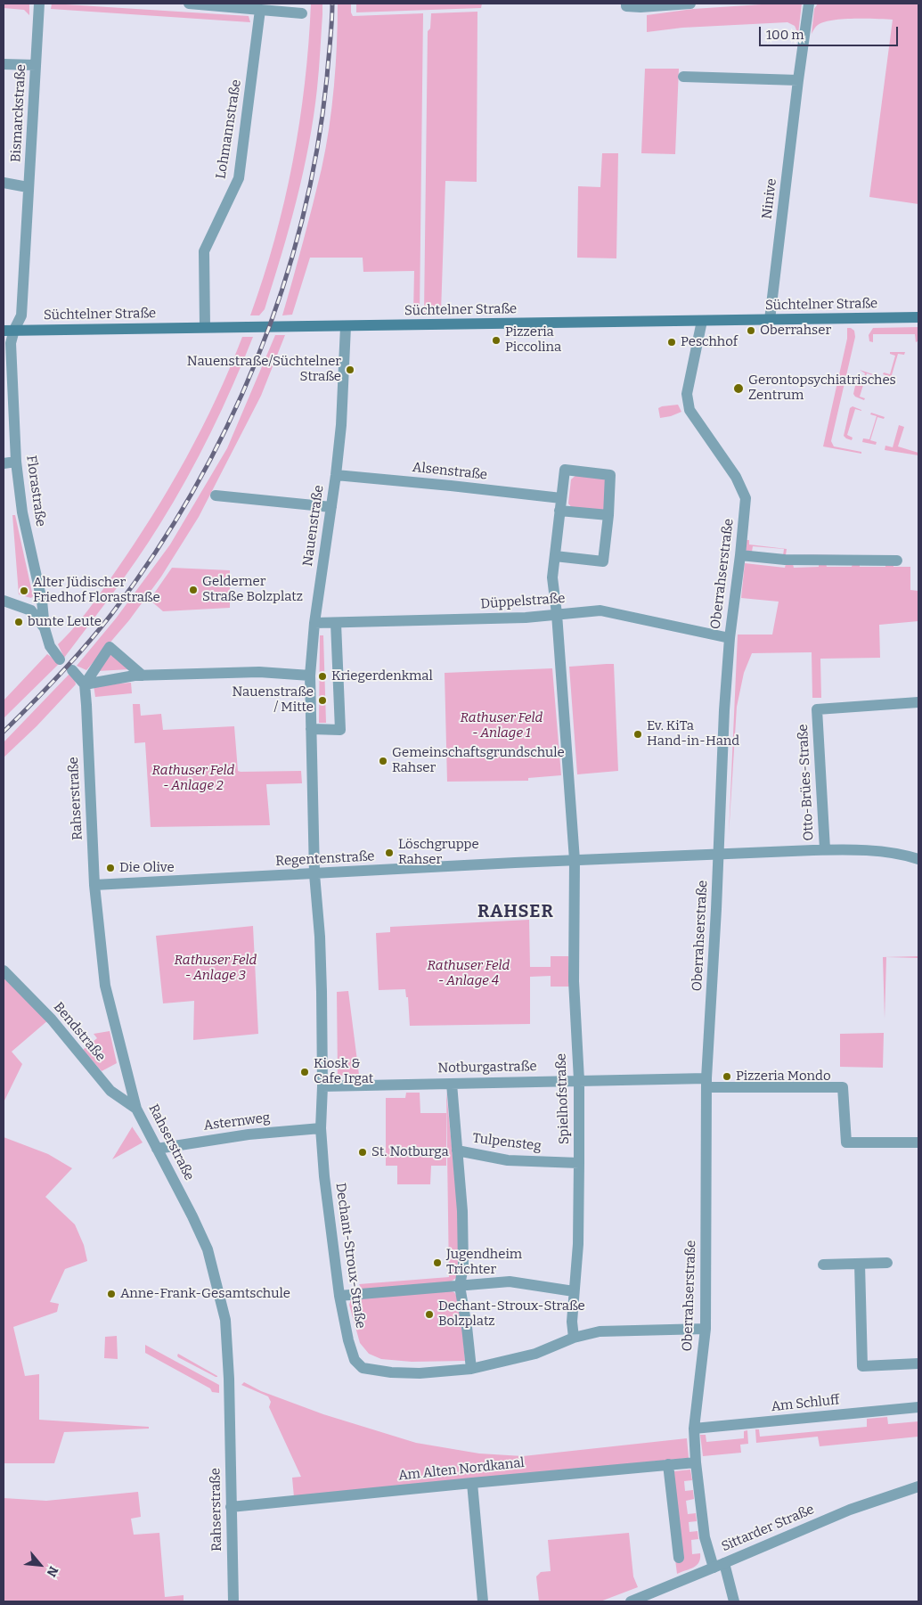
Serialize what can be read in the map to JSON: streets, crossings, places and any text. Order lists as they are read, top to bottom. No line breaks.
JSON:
{"streets":{"main road":["Süchtelner Straße"],"street":["Bismarckstraße","Lohmannstraße","Ninive","Alsenstraße","Florastraße","Nauenstraße","Oberrahserstraße","Düppelstraße","Otto-Brües-Straße","Rahserstraße","Regentenstraße","Bendstraße","Notburgastraße","Spielhofstraße","Asternweg","Tulpensteg","Dechant-Stroux-Straße","Am Schluff","Am Alten Nordkanal","Sittarder Straße"]},"crossings":[["Bismarckstraße","Süchtelner Straße"],["Bismarckstraße","Florastraße"],["Lohmannstraße","Süchtelner Straße"],["Ninive","Süchtelner Straße"],["Süchtelner Straße","Florastraße"],["Süchtelner Straße","Nauenstraße"],["Süchtelner Straße","Oberrahserstraße"],["Alsenstraße","Nauenstraße"],["Nauenstraße","Düppelstraße"],["Nauenstraße","Regentenstraße"],["Nauenstraße","Dechant-Stroux-Straße"],["Oberrahserstraße","Düppelstraße"],["Oberrahserstraße","Regentenstraße"],["Oberrahserstraße","Notburgastraße"],["Oberrahserstraße","Dechant-Stroux-Straße"],["Oberrahserstraße","Am Schluff"],["Oberrahserstraße","Am Alten Nordkanal"],["Oberrahserstraße","Sittarder Straße"],["Düppelstraße","Spielhofstraße"],["Otto-Brües-Straße","Regentenstraße"],["Rahserstraße","Regentenstraße"],["Rahserstraße","Bendstraße"],["Rahserstraße","Asternweg"],["Rahserstraße","Am Alten Nordkanal"],["Regentenstraße","Spielhofstraße"],["Regentenstraße","Dechant-Stroux-Straße"],["Notburgastraße","Spielhofstraße"],["Notburgastraße","Dechant-Stroux-Straße"],["Spielhofstraße","Tulpensteg"],["Spielhofstraße","Dechant-Stroux-Straße"],["Asternweg","Dechant-Stroux-Straße"]],"districts":["RAHSER"],"parks":["Rathuser Feld - Anlage 1","Rathuser Feld - Anlage 2","Rathuser Feld - Anlage 3","Rathuser Feld - Anlage 4"],"places":["Oberrahser","Pizzeria Piccolina","Peschhof","Nauenstraße/Süchtelner Straße","Gerontopsychiatrisches Zentrum","Gelderner Straße Bolzplatz","Alter Jüdischer Friedhof Florastraße","bunte Leute","Kriegerdenkmal","Nauenstraße / Mitte","Ev. KiTa Hand-in-Hand","Gemeinschaftsgrundschule Rahser","Löschgruppe Rahser","Die Olive","Kiosk & Cafe Irgat","Pizzeria Mondo","St. Notburga","Jugendheim Trichter","Anne-Frank-Gesamtschule","Dechant-Stroux-Straße Bolzplatz"],"scale_bar":"100 m","north":"bottom right"}
